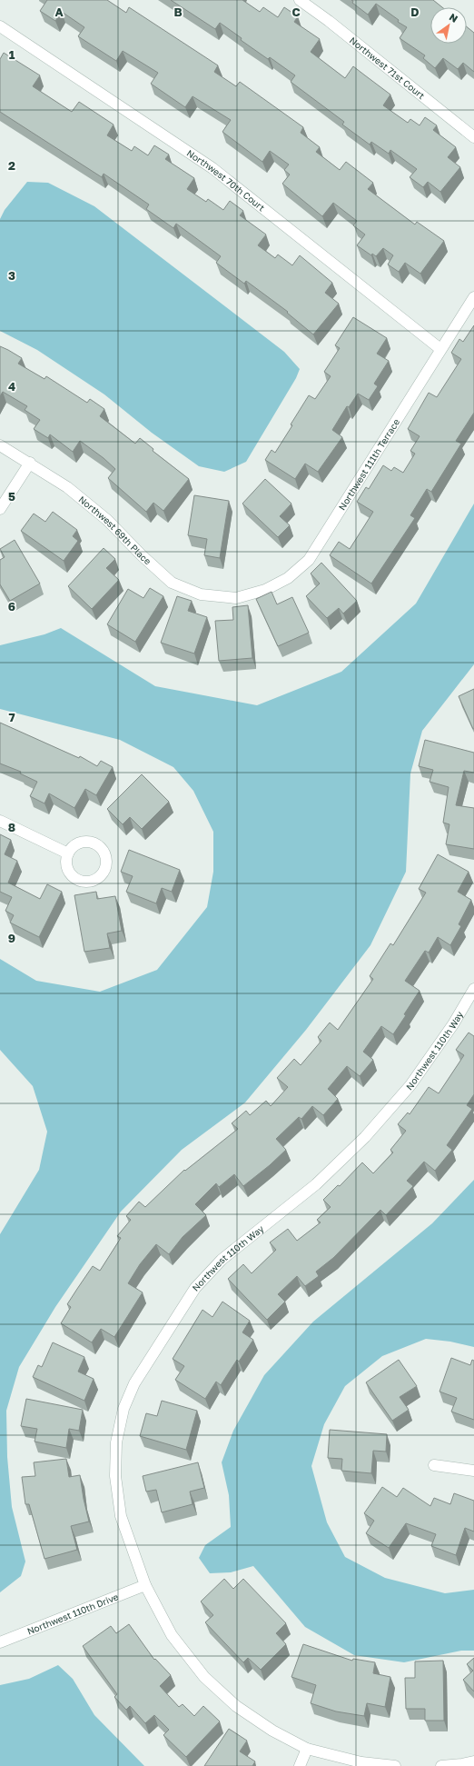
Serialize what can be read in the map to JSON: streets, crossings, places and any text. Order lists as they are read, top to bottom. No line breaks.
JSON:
{"streets":{"street":["Northwest 71st Court","Northwest 70th Court","Northwest 111th Terrace","Northwest 69th Place","Northwest 110th Way","Northwest 110th Drive"]},"crossings":[["Northwest 70th Court","Northwest 111th Terrace"],["Northwest 111th Terrace","Northwest 69th Place"],["Northwest 110th Way","Northwest 110th Drive"]],"north":"top right","grid":{"columns":["A","B","C","D"],"rows":["1","2","3","4","5","6","7","8","9"]}}
